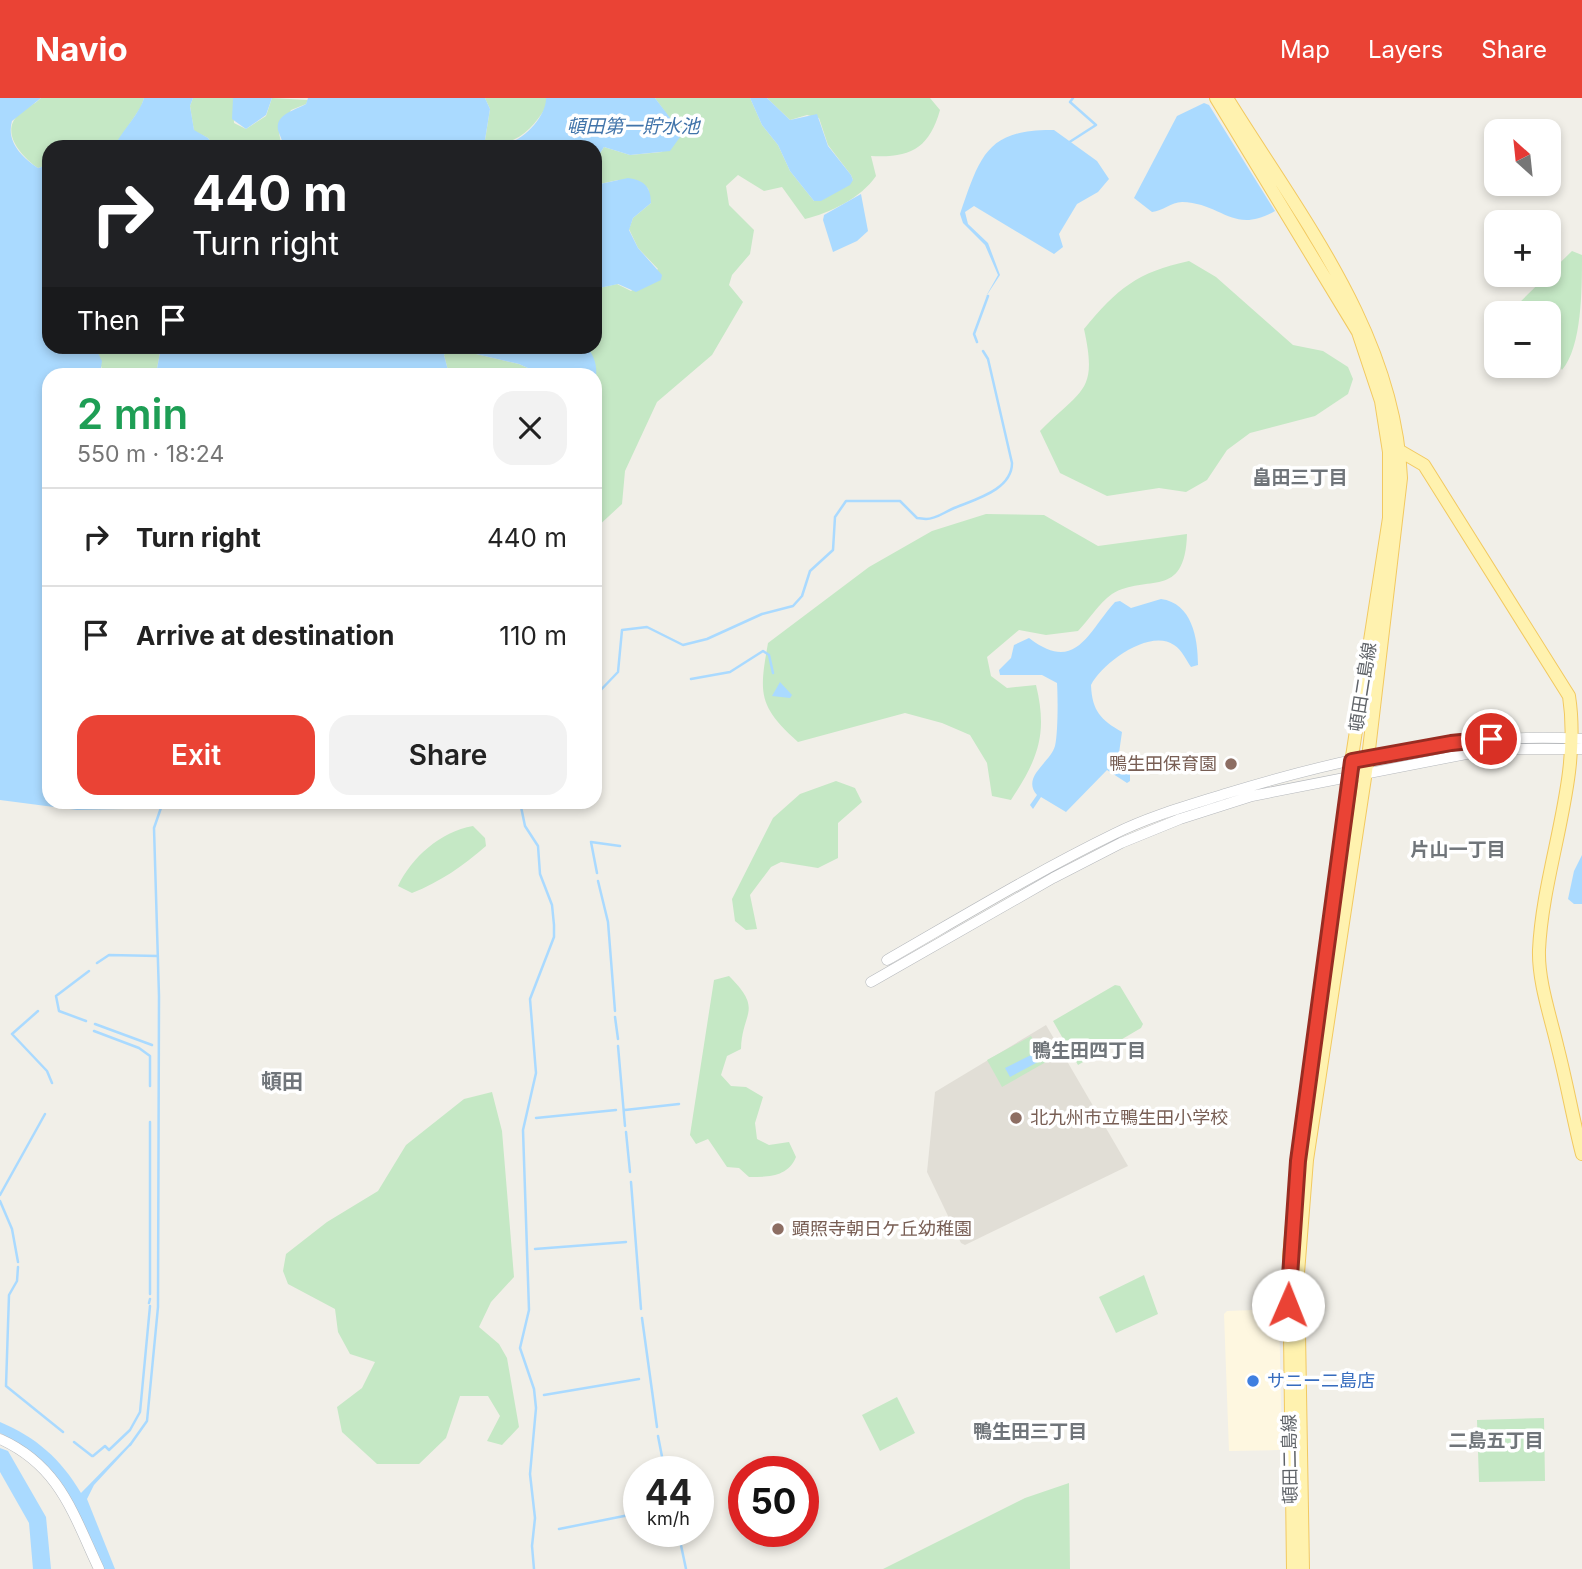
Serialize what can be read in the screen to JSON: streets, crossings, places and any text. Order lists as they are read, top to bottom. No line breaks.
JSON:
{"streets":{"main road":["頓田二島線"]},"districts":["畠田三丁目","片山一丁目","鴨生田四丁目","頓田","鴨生田三丁目","二島五丁目"],"water":["頓田第一貯水池"],"places":["鴨生田保育園","北九州市立鴨生田小学校","顕照寺朝日ケ丘幼稚園","サニー二島店"],"north":"top left","page":{"header":"Navio","nav":["Map","Layers","Share"],"map_buttons":["+","−"],"turn":["440 m","Turn right"],"then":"Then","heading":["2 min","550 m · 18:24"],"list":[{"name":"Turn right","value":"440 m"},{"name":"Arrive at destination","value":"110 m"}],"buttons":["Exit","Share"],"speed":"44 km/h","limit":"50"}}
